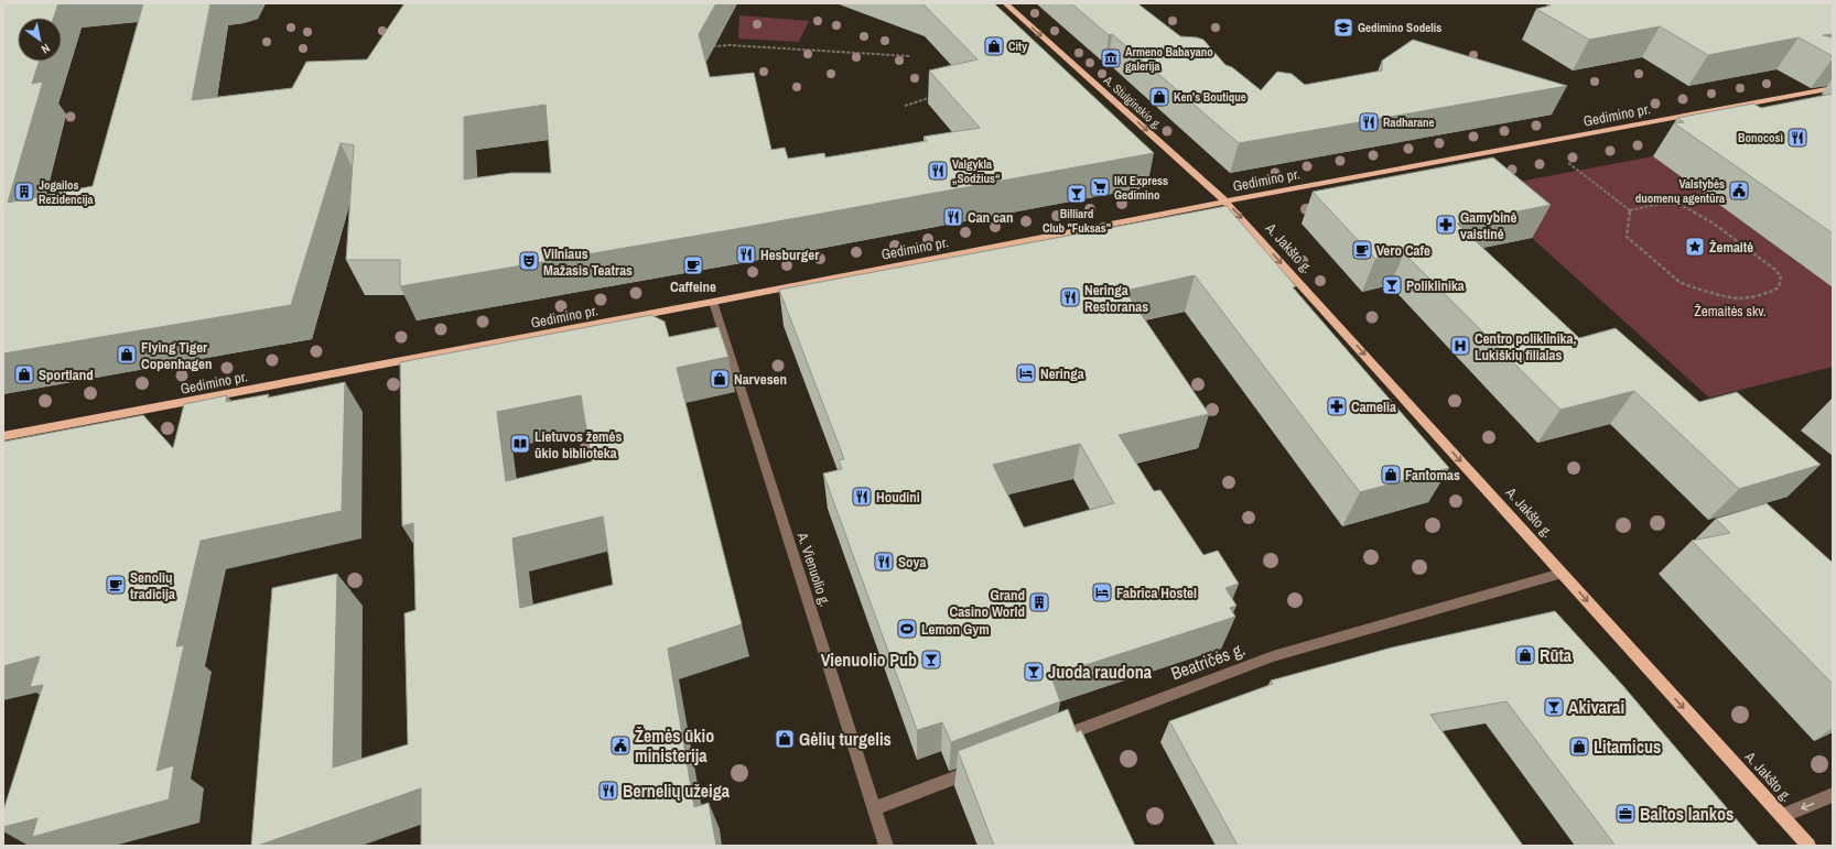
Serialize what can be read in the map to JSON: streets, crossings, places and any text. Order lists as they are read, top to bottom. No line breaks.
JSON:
{"streets":{"main road":["A. Stulginskio g.","Gedimino pr.","A. Jakšto g."],"street":["A. Vienuolio g.","Beatričės g."]},"crossings":[["A. Stulginskio g.","Gedimino pr."],["A. Stulginskio g.","A. Jakšto g."],["Gedimino pr.","A. Jakšto g."],["Gedimino pr.","A. Vienuolio g."],["A. Jakšto g.","Beatričės g."]],"one_way":["A. Stulginskio g.","A. Jakšto g."],"parks":["Žemaitės skv."],"places":{"school or university":["Gedimino Sodelis"],"shop":["City","Ken's Boutique","Flying Tiger Copenhagen","Sportland","Narvesen","Fantomas","Rūta","Gėlių turgelis","Litamicus"],"museum":["Armeno Babayano galerija"],"restaurant":["Radharane","Bonocosì","Valgykla „Sodžius“","Can can","Hesburger","Neringa Restoranas","Houdini","Soya","Bernelių užeiga"],"supermarket":["IKI Express Gedimino"],"public building":["Valstybės duomenų agentūra","Žemės ūkio ministerija"],"building":["Jogailos Rezidencija","Grand Casino World"],"bar":["Billiard Club \"Fuksas\"","Poliklinika","Vienuolio Pub","Juoda raudona","Akivarai"],"pharmacy":["Gamybinė vaistinė","Camelia"],"place":["Žemaitė"],"cafe":["Vero Cafe","Caffeine","Senolių tradicija"],"theatre":["Vilniaus Mažasis Teatras"],"hospital":["Centro poliklinika, Lukiškių filialas"],"hotel":["Neringa","Fabrica Hostel"],"library":["Lietuvos žemės ūkio biblioteka"],"sports":["Lemon Gym"],"office":["Baltos lankos"]},"north":"bottom right"}
